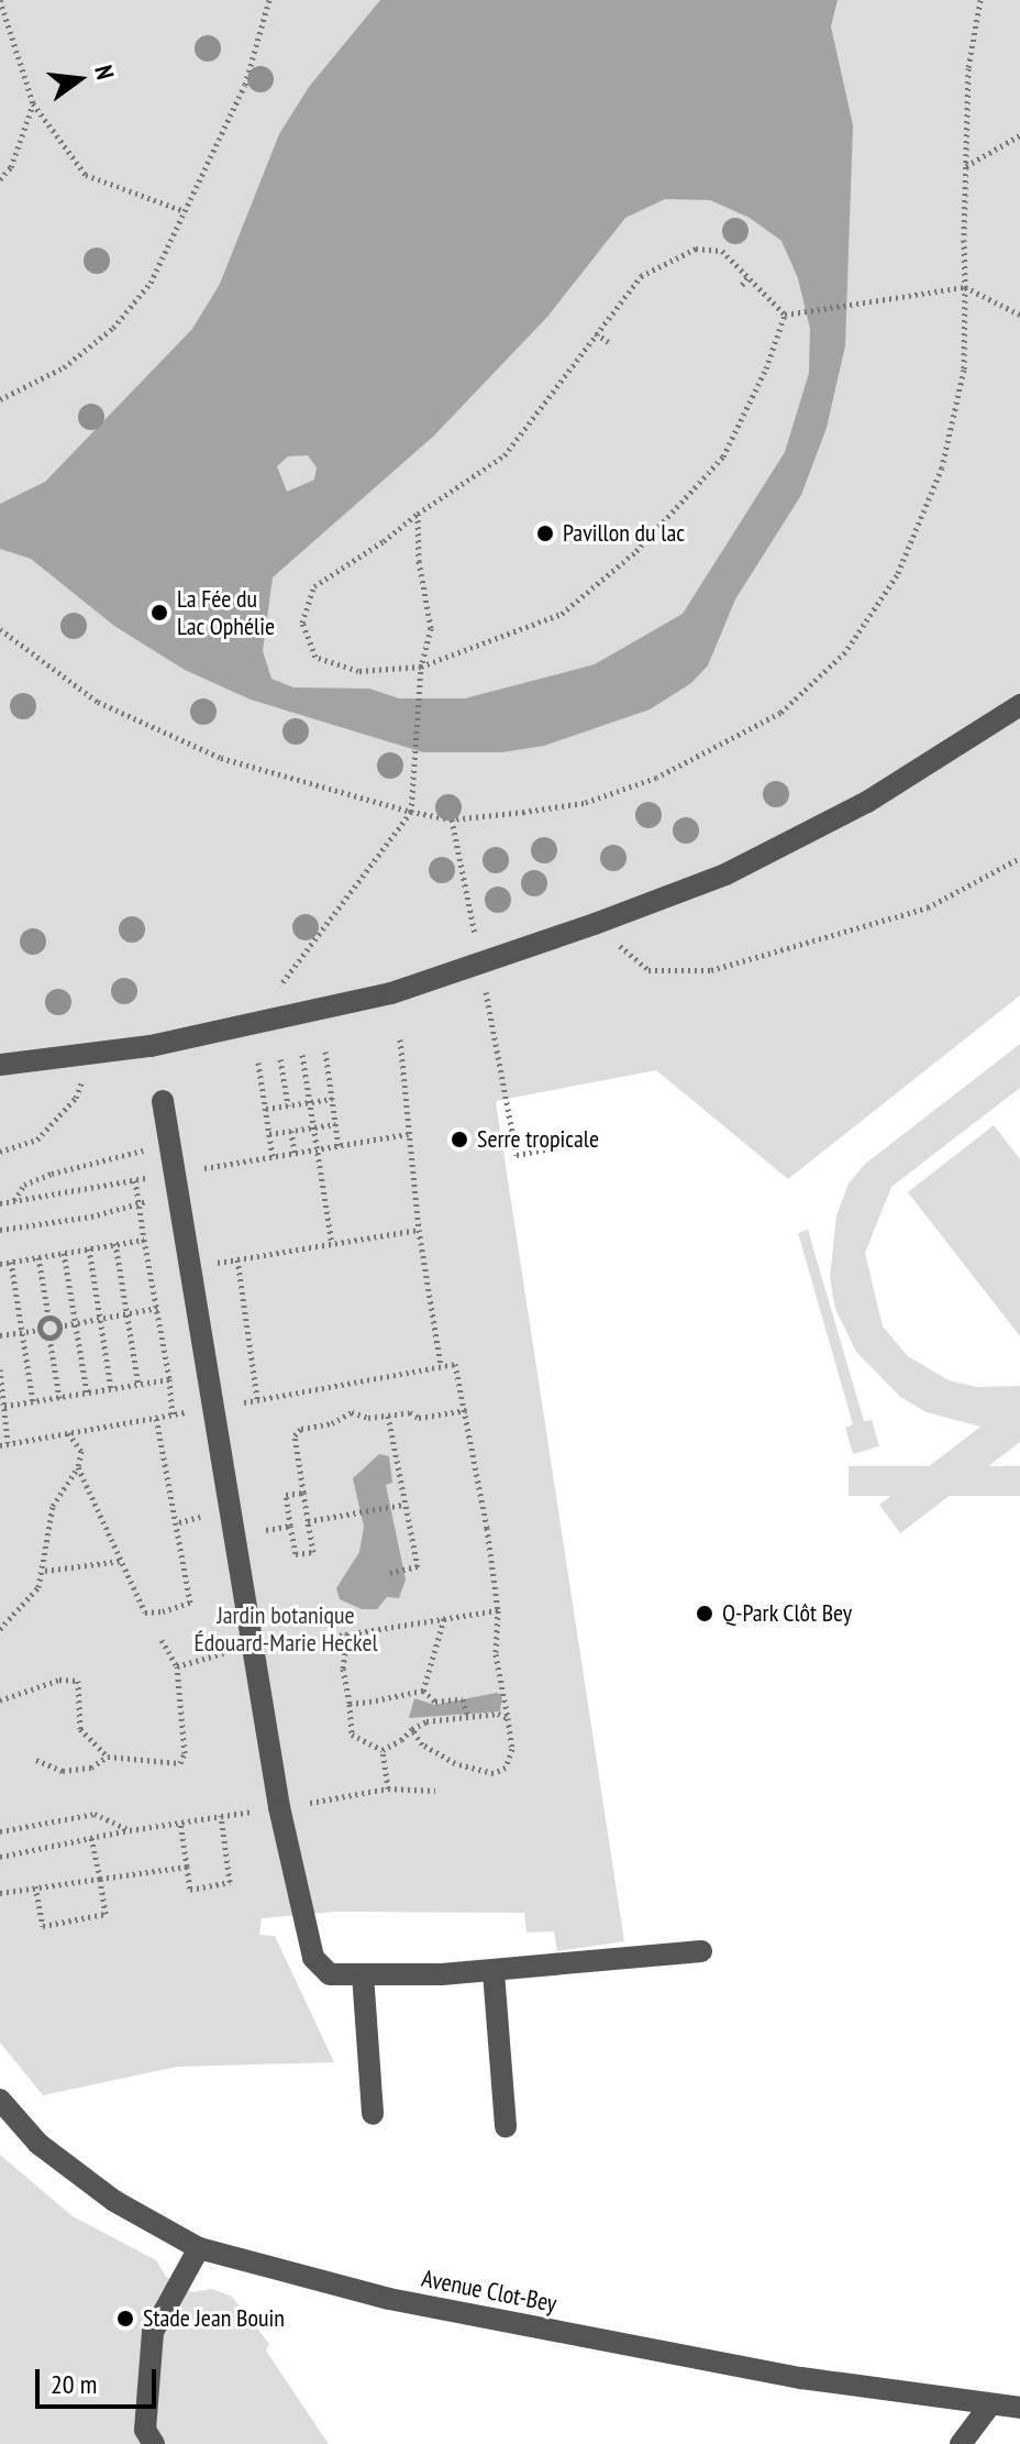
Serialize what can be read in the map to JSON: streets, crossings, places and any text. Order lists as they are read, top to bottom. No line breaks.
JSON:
{"streets":{"street":["Avenue Clot-Bey"]},"parks":["Jardin botanique Édouard-Marie Heckel"],"places":["Pavillon du lac","La Fée du Lac Ophélie","Serre tropicale","Q-Park Clôt Bey","Stade Jean Bouin"],"scale_bar":"20 m","north":"right"}
